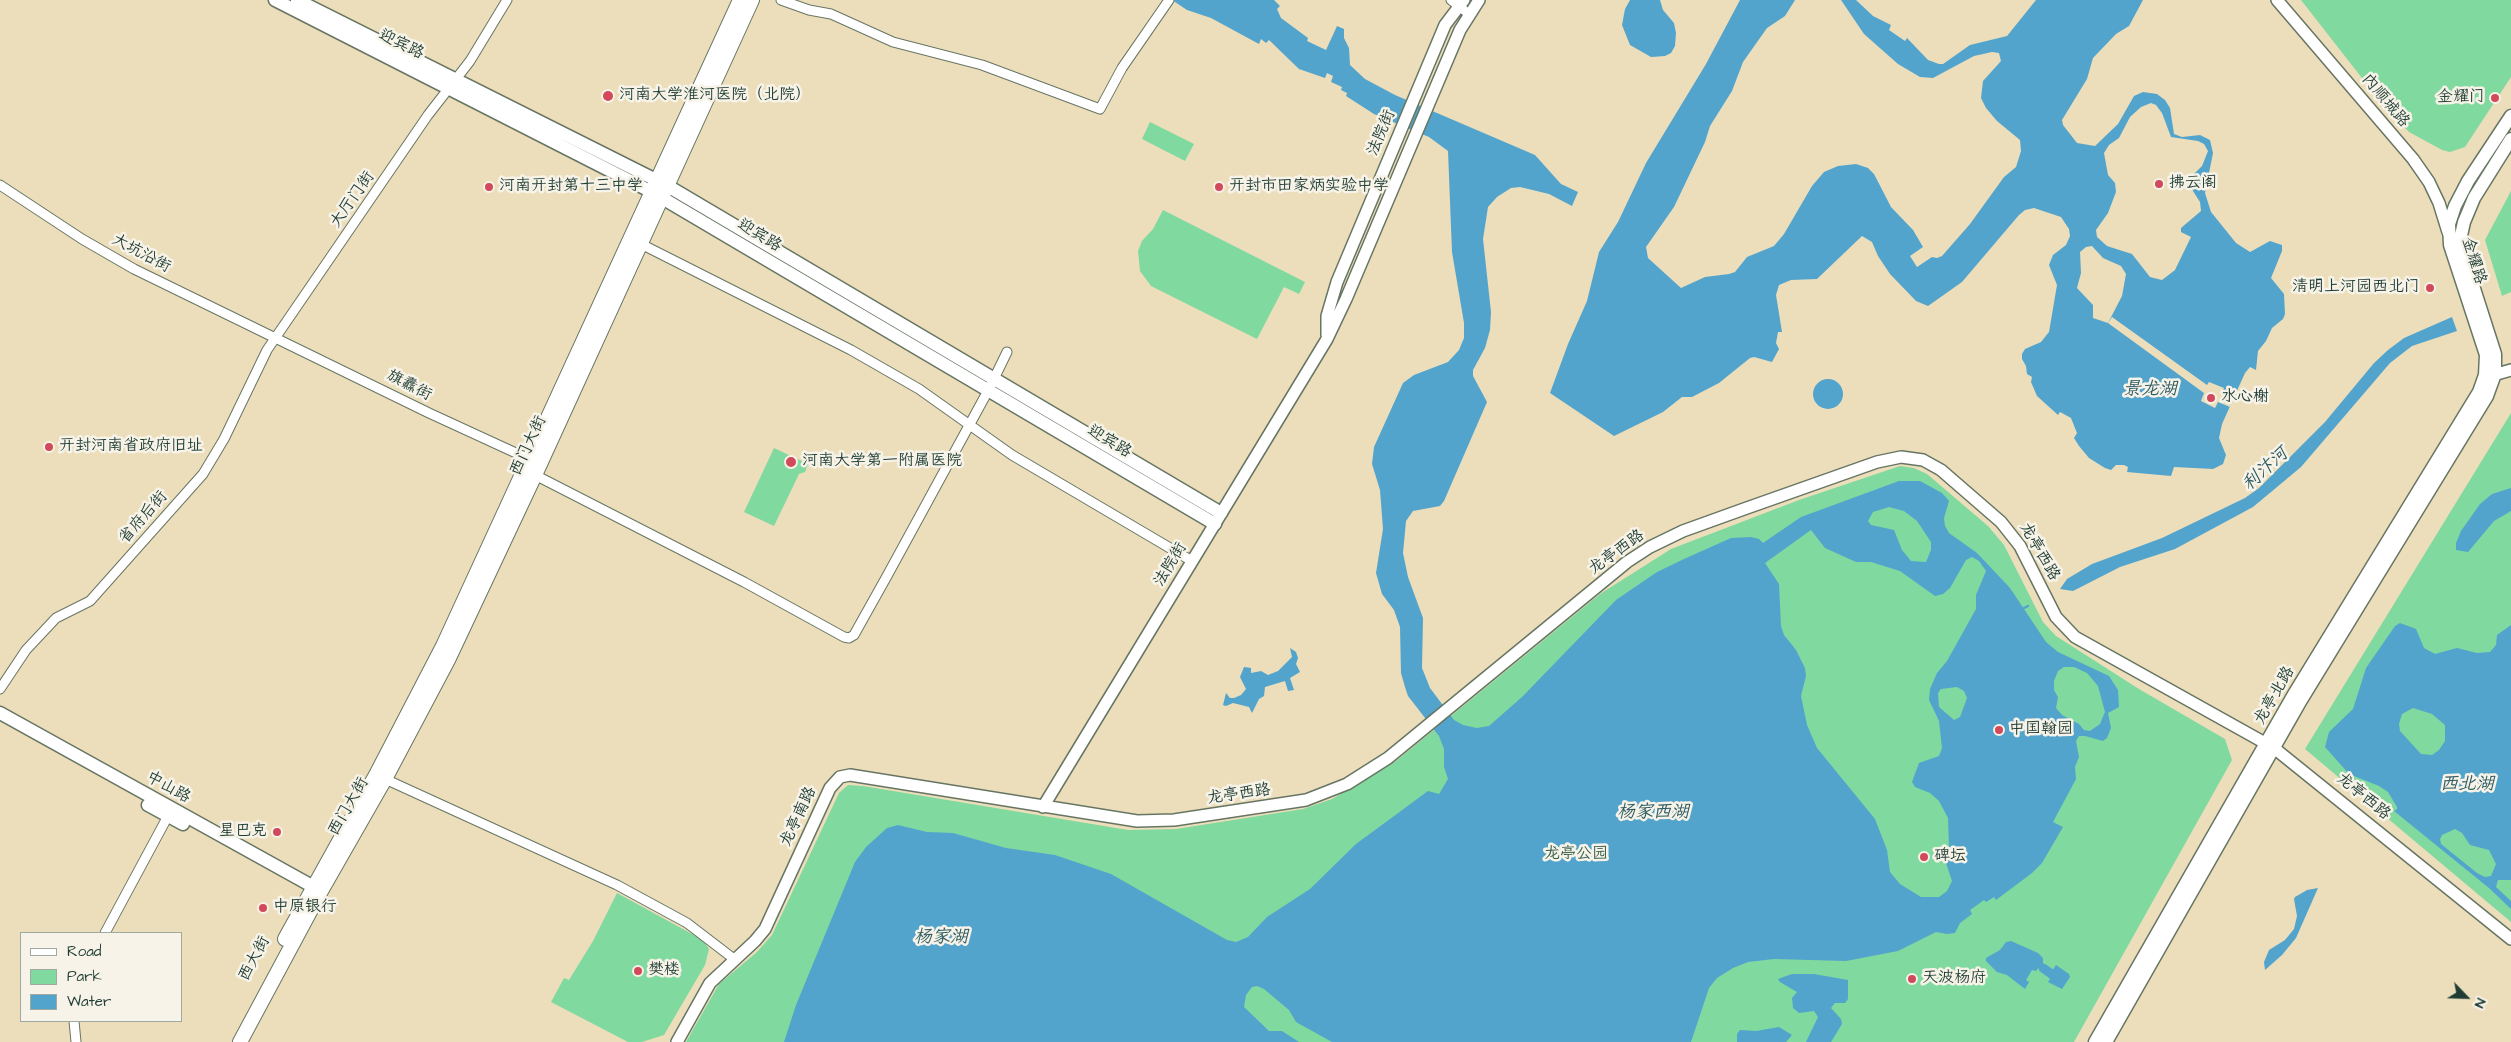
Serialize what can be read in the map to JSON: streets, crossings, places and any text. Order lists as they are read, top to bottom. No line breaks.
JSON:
{"streets":{"main road":["迎宾路","金耀路","西门大街","龙亭北路","中山路","西大街"],"street":["内顺城路","法院街","大厅门街","大坑沿街","旗纛街","省府后街","龙亭西路","龙亭南路"]},"crossings":[["迎宾路","法院街"],["迎宾路","大厅门街"],["迎宾路","西门大街"],["内顺城路","金耀路"],["法院街","龙亭西路"],["法院街","龙亭南路"],["大厅门街","大坑沿街"],["大厅门街","旗纛街"],["大厅门街","省府后街"],["大坑沿街","旗纛街"],["大坑沿街","省府后街"],["金耀路","龙亭北路"],["旗纛街","西门大街"],["旗纛街","省府后街"],["西门大街","中山路"],["西门大街","西大街"],["龙亭西路","龙亭北路"],["龙亭西路","龙亭南路"],["中山路","西大街"]],"water":["景龙湖","利汴河","西北湖","杨家西湖","杨家湖"],"parks":["龙亭公园"],"places":["河南大学淮河医院（北院）","金耀门","拂云阁","河南开封第十三中学","开封市田家炳实验中学","清明上河园西北门","水心榭","开封河南省政府旧址","河南大学第一附属医院","中国翰园","星巴克","碑坛","中原银行","樊楼","天波杨府"],"legend":["Road","Park","Water"],"north":"bottom right"}
